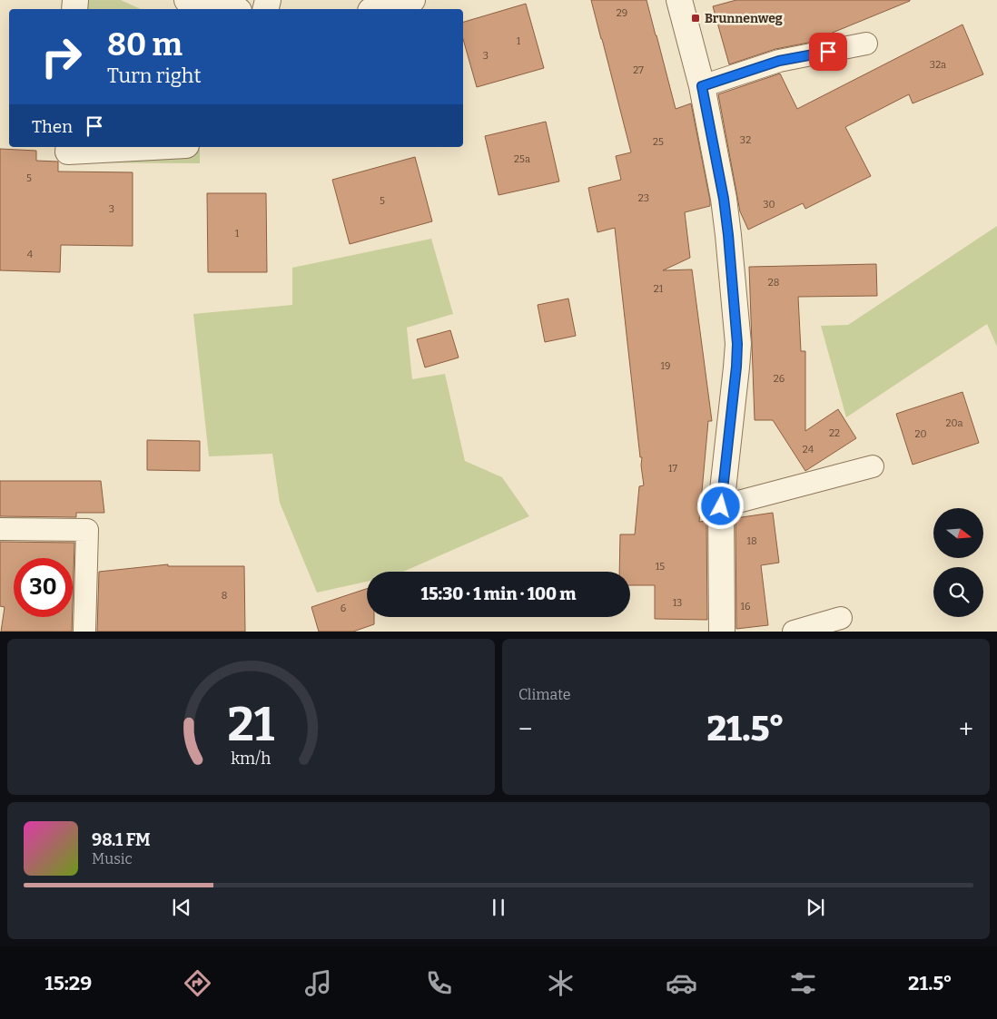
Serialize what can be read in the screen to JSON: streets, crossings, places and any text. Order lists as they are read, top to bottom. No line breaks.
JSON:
{"places":{"transit":["Brunnenweg"]},"house_numbers":["29","1","3","32a","27","32","25","25a","5","23","5","30","3","1","4","28","21","19","26","20a","22","20","24","17","18","15","8","13","16","6"],"north":"right","page":{"turn":["80 m","Turn right"],"then":"Then","limit":"30","trip":"15:30 · 1 min · 100 m","tile":"Climate","heat":["−","21.5°","+"],"song":["98.1 FM","Music"],"tabs":["15:29","21.5°"],"gauge":["21","km/h"]}}
